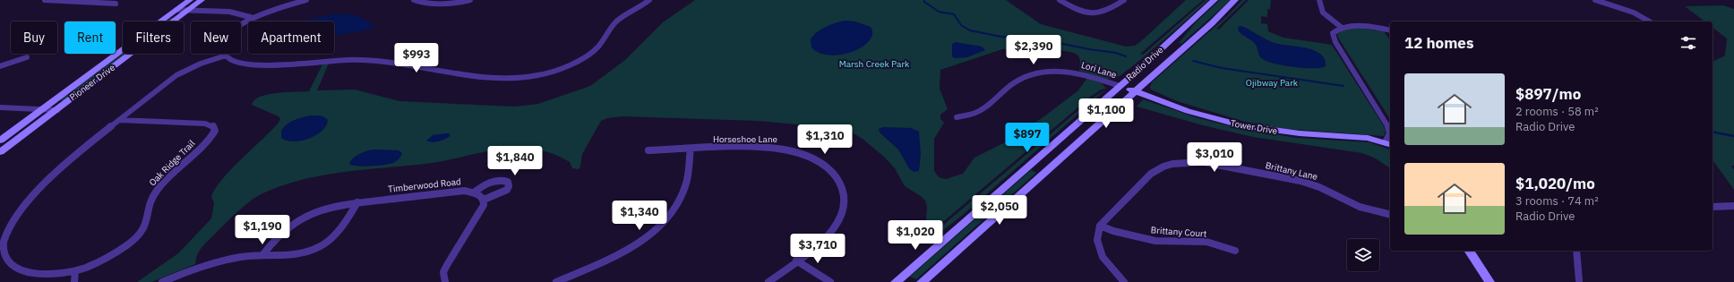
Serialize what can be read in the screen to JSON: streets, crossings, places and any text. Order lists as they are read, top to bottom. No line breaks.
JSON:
{"streets":{"main road":["Radio Drive","Pioneer Drive","Tower Drive"],"street":["Lori Lane","Horseshoe Lane","Oak Ridge Trail","Brittany Lane","Timberwood Road","Brittany Court"]},"crossings":[["Radio Drive","Lori Lane"],["Radio Drive","Tower Drive"],["Lori Lane","Tower Drive"],["Brittany Lane","Brittany Court"]],"parks":["Marsh Creek Park","Ojibway Park"],"page":{"chip":["Buy","Rent","Filters","New","Apartment"],"heading":"12 homes","price":["$2,390","$993","$1,100","$897","$1,310","$3,010","$1,840","$2,050","$1,340","$1,190","$1,020","$3,710"],"list":[{"name":"$897/mo","note":"2 rooms · 58 m² · Radio Drive"},{"name":"$1,020/mo","note":"3 rooms · 74 m² · Radio Drive"}]}}
